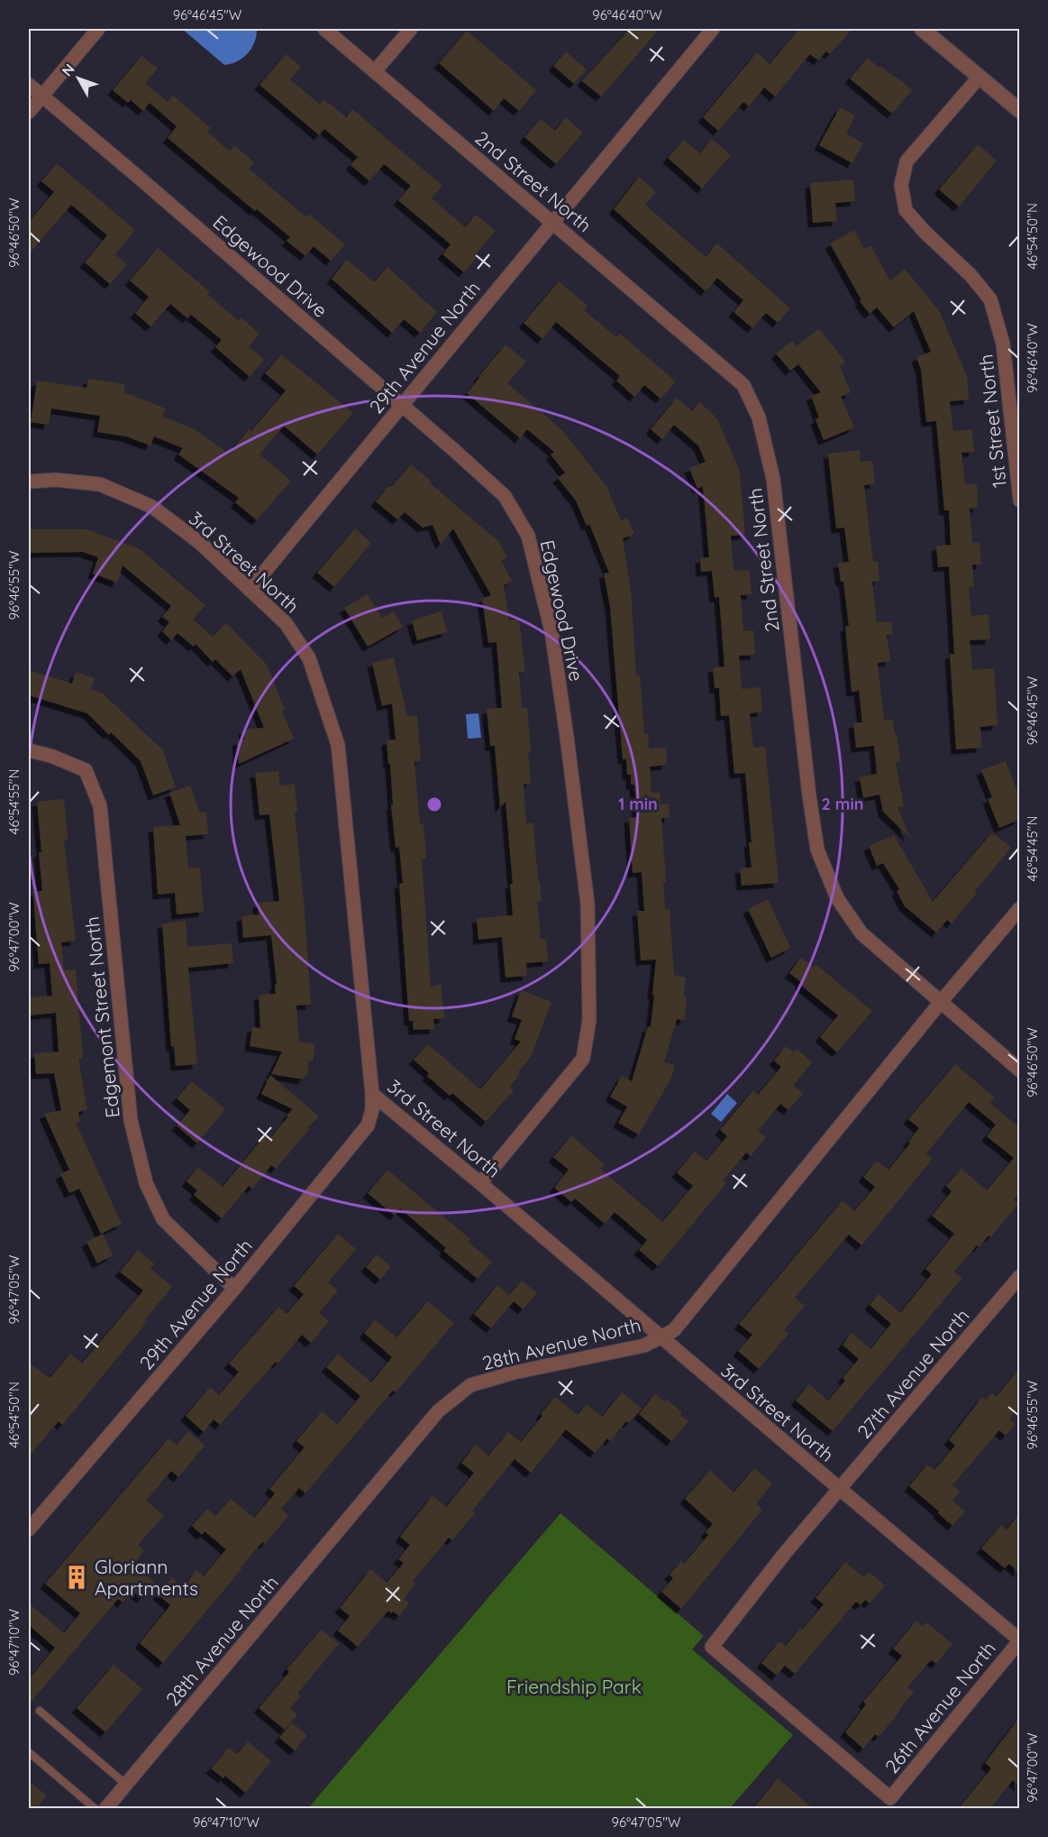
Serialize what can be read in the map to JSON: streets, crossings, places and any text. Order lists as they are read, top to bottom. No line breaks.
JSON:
{"streets":{"street":["2nd Street North","Edgewood Drive","29th Avenue North","1st Street North","3rd Street North","Edgemont Street North","28th Avenue North","27th Avenue North","26th Avenue North"]},"crossings":[["2nd Street North","29th Avenue North"],["2nd Street North","28th Avenue North"],["Edgewood Drive","29th Avenue North"],["Edgewood Drive","3rd Street North"],["29th Avenue North","3rd Street North"],["29th Avenue North","Edgemont Street North"],["3rd Street North","28th Avenue North"],["3rd Street North","27th Avenue North"],["3rd Street North","26th Avenue North"],["27th Avenue North","26th Avenue North"]],"parks":["Friendship Park"],"places":{"building":["Gloriann Apartments"]},"north":"top left","coordinates":["96°46'45\"W","96°46'40\"W","96°46'50\"W","46°54'50\"N","96°46'55\"W","46°54'55\"N","46°54'45\"N","96°47'00\"W","96°47'05\"W","96°47'10\"W"],"rings":["1 min","2 min"]}
